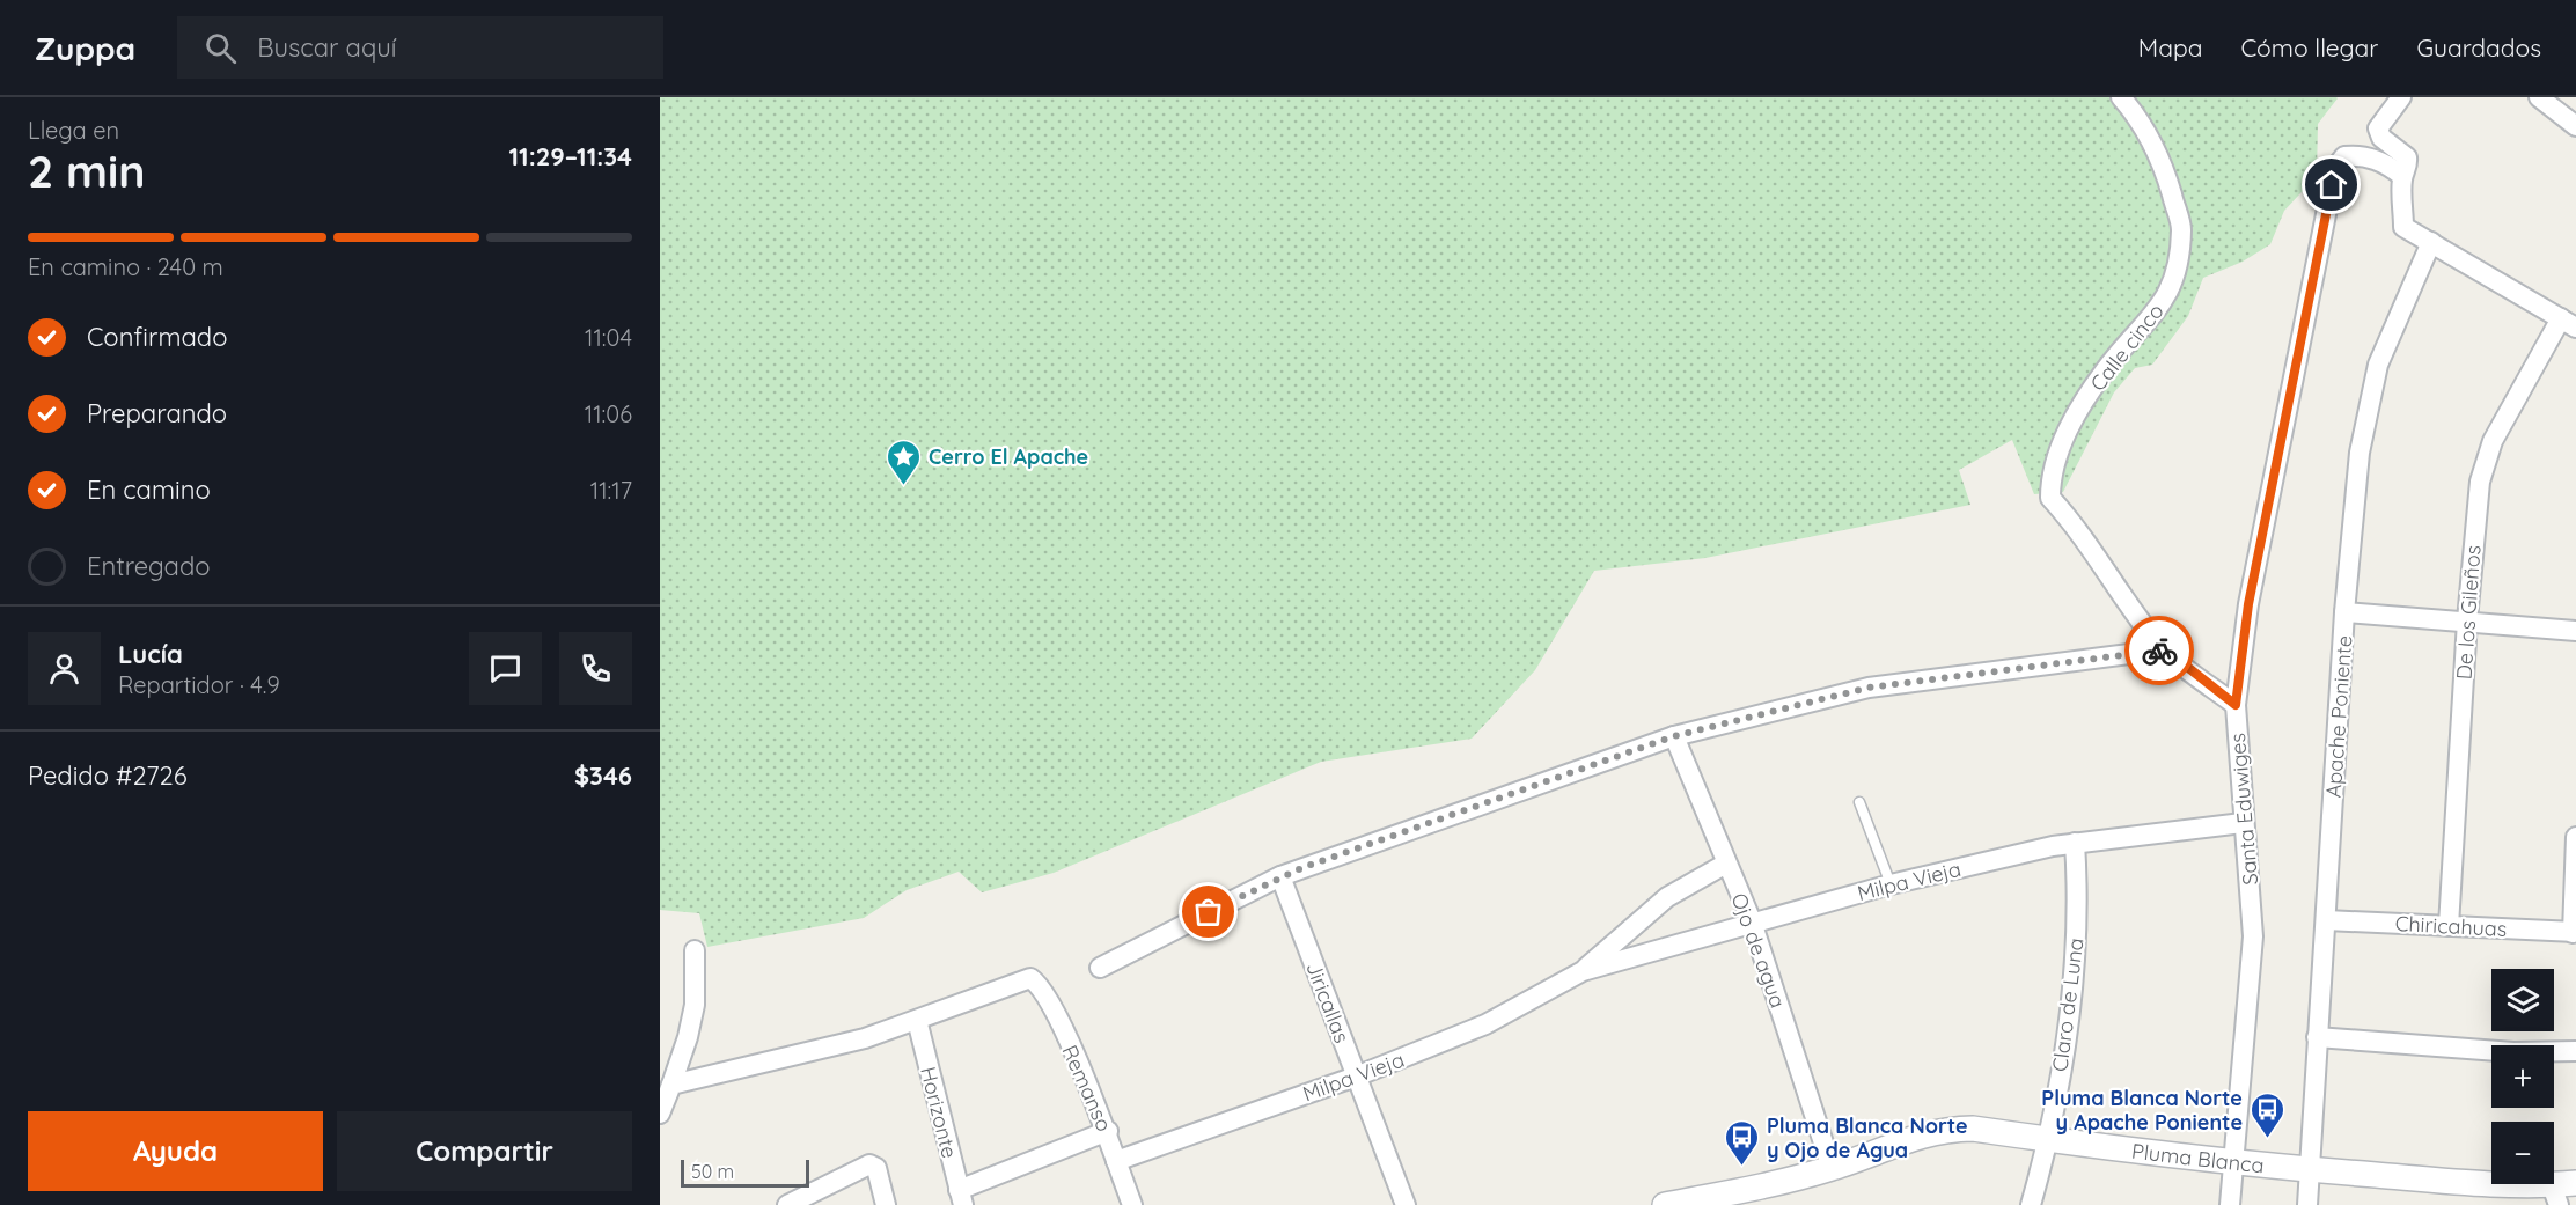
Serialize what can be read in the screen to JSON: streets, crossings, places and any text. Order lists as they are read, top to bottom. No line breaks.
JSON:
{"streets":{"street":["Calle cinco","De los Gileños","Apache Poniente","Santa Eduwiges","Milpa Vieja","Chiricahuas","Ojo de agua","Jiricallas","Claro de Luna","Remanso","Horizonte","Pluma Blanca"]},"crossings":[["Calle cinco","Santa Eduwiges"],["De los Gileños","Chiricahuas"],["Apache Poniente","Chiricahuas"],["Apache Poniente","Pluma Blanca"],["Santa Eduwiges","Milpa Vieja"],["Santa Eduwiges","Pluma Blanca"],["Milpa Vieja","Ojo de agua"],["Milpa Vieja","Jiricallas"],["Milpa Vieja","Claro de Luna"],["Milpa Vieja","Remanso"],["Ojo de agua","Pluma Blanca"],["Claro de Luna","Pluma Blanca"],["Remanso","Horizonte"]],"places":{"place":["Cerro El Apache"],"bus stop":["Pluma Blanca Norte y Apache Poniente","Pluma Blanca Norte y Ojo de Agua"]},"scale_bar":"50 m","page":{"header":"Zuppa","search":"Buscar aquí","nav":["Mapa","Cómo llegar","Guardados"],"heading":["2 min","Llega en","11:29–11:34"],"panel":["Lucía","Repartidor · 4.9","Pedido #2726","$346"],"bar":"En camino · 240 m","list":[["Confirmado","11:04"],["Preparando","11:06"],["En camino","11:17"],"Entregado"],"map_buttons":["+","−"],"buttons":["Ayuda","Compartir"],"scale":"50 m"}}
